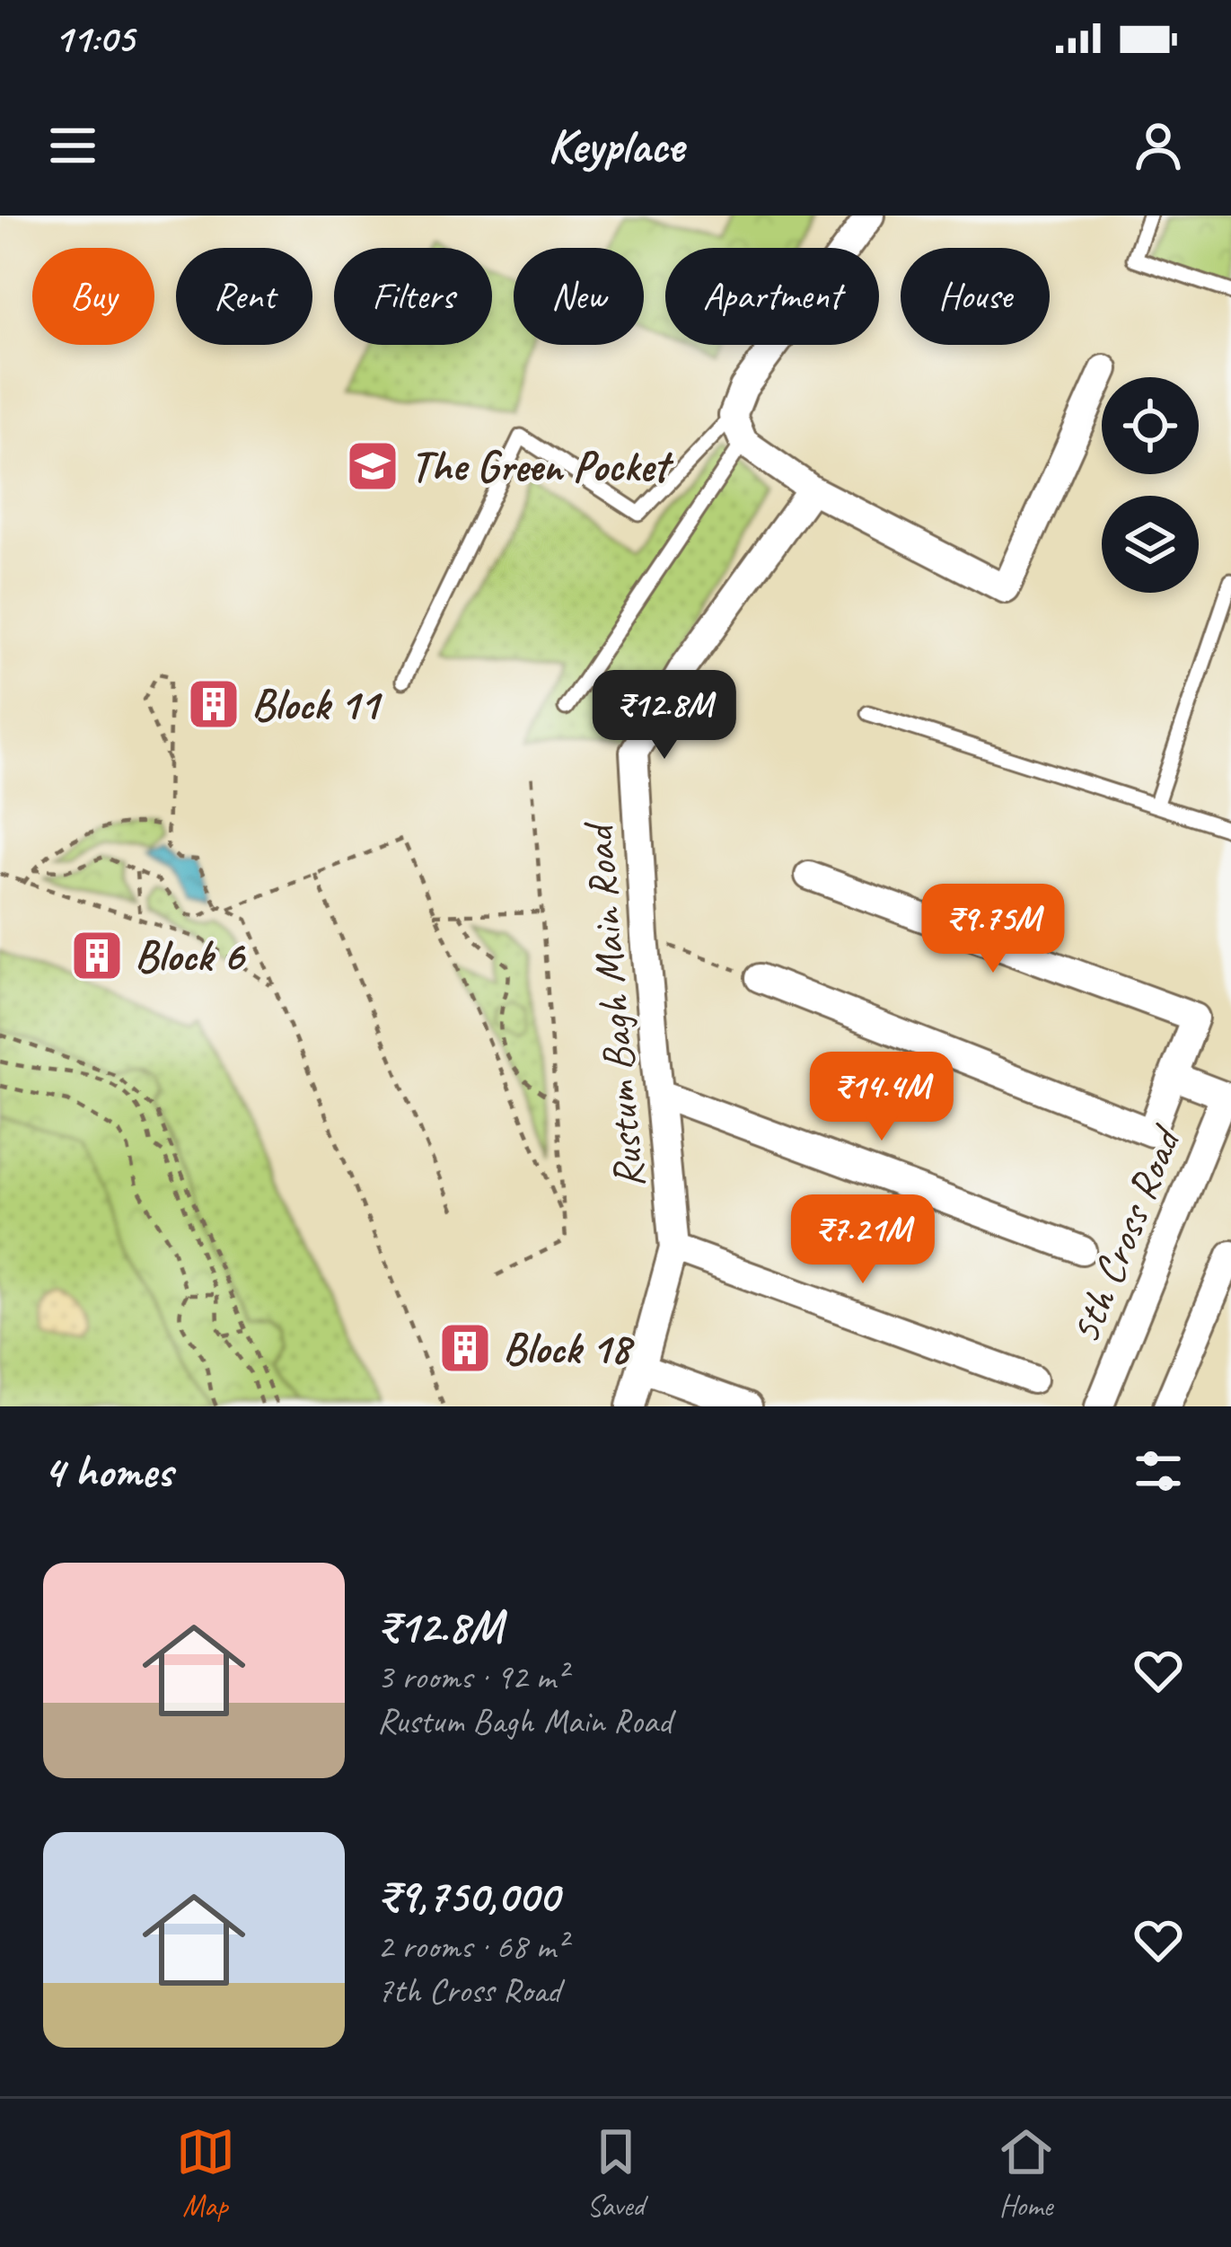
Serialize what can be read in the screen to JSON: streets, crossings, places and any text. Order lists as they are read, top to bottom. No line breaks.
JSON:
{"streets":{"street":["Rustum Bagh Main Road","5th Cross Road"]},"places":{"school or university":["The Green Pocket"],"building":["Block 11","Block 6","Block 18"]},"page":{"status":"11:05","header":"Keyplace","chip":["Buy","Rent","Filters","New","Apartment","House"],"price":["₹12.8M","₹9.75M","₹14.4M","₹7.21M"],"heading":"4 homes","list":[{"name":"₹12.8M","note":"3 rooms · 92 m² · Rustum Bagh Main Road"},{"name":"₹9,750,000","note":"2 rooms · 68 m² · 7th Cross Road"}],"tabs":["Map","Saved","Home"]}}
